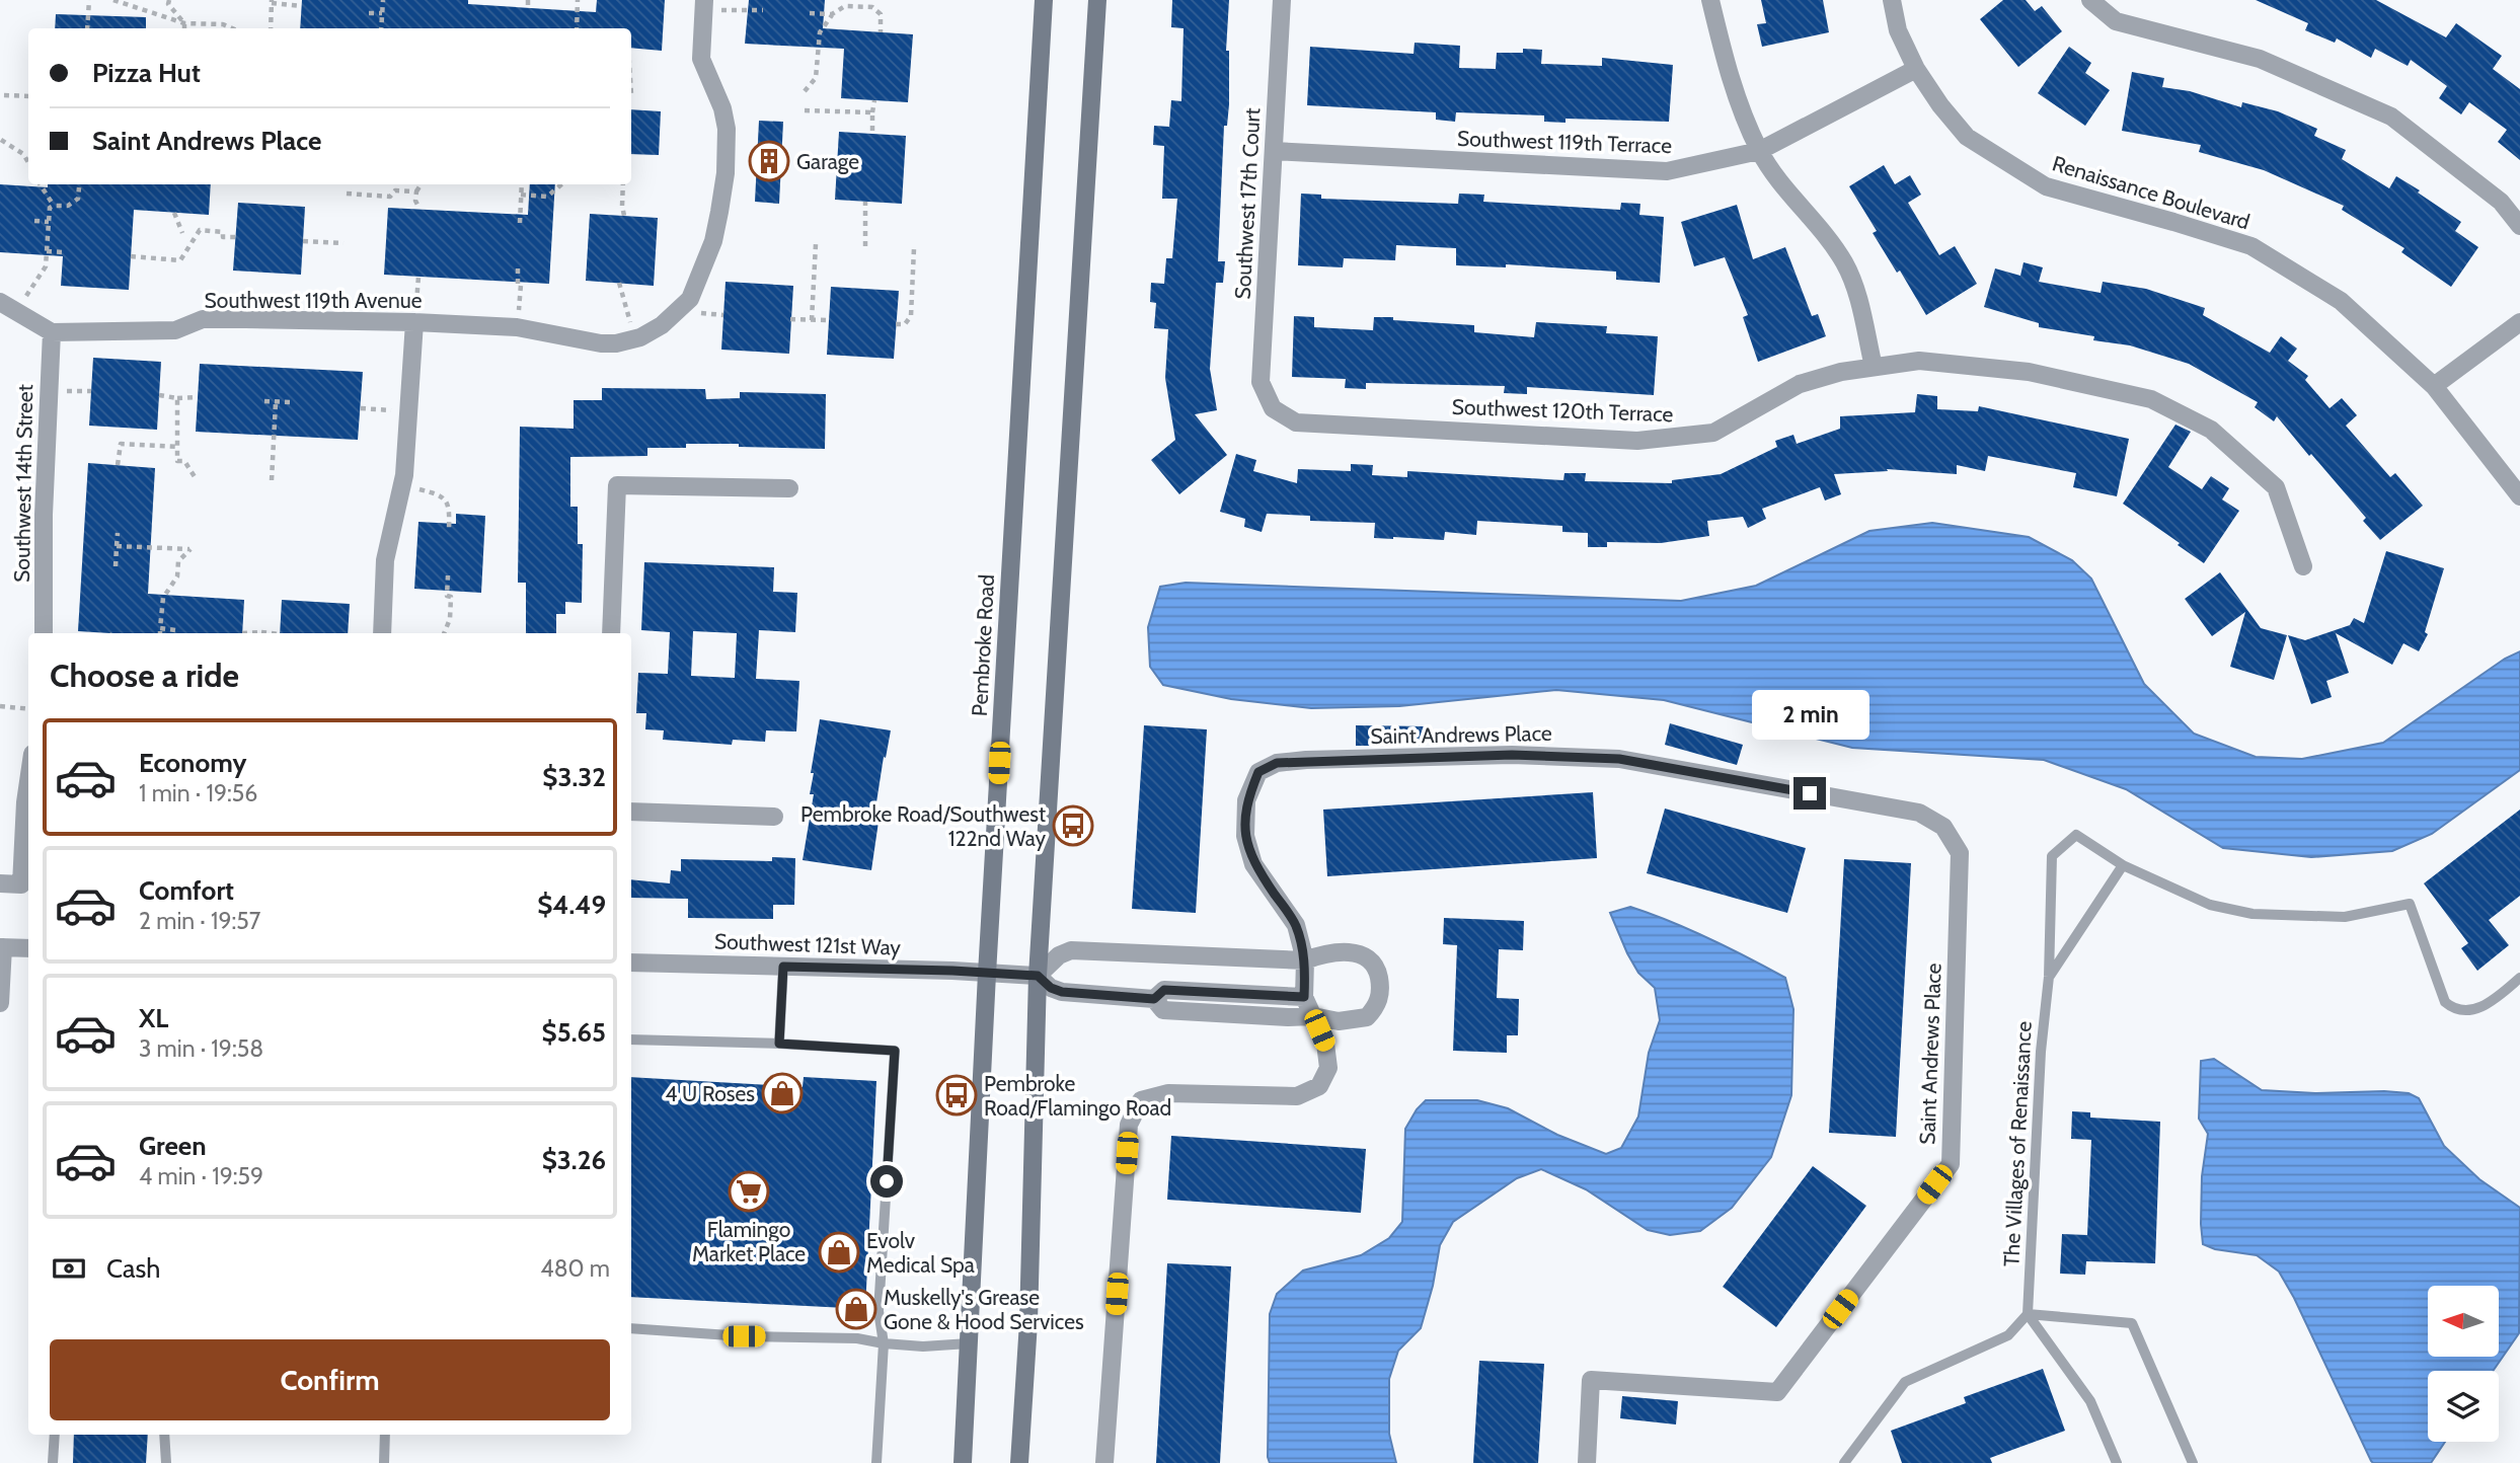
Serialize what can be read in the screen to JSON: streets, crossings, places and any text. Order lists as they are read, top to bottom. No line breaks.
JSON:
{"streets":{"main road":["Pembroke Road"],"street":["Southwest 119th Terrace","Renaissance Boulevard","Southwest 17th Court","Southwest 119th Avenue","Southwest 120th Terrace","Southwest 14th Street","Saint Andrews Place","Southwest 121st Way"],"lane":["The Villages of Renaissance"]},"crossings":[["Southwest 119th Terrace","Renaissance Boulevard"],["Southwest 119th Terrace","Southwest 17th Court"],["Southwest 17th Court","Southwest 120th Terrace"],["Southwest 119th Avenue","Southwest 14th Street"],["Pembroke Road","Southwest 121st Way"]],"places":{"building":["Garage"],"bus stop":["Pembroke Road/Southwest 122nd Way","Pembroke Road/Flamingo Road"],"shop":["4 U Roses","Evolv Medical Spa","Muskelly's Grease Gone & Hood Services"],"supermarket":["Flamingo Market Place"]},"north":"left","page":{"banner":["Pizza Hut","Saint Andrews Place"],"heading":"Choose a ride","bubble":"2 min","list":[{"name":"Economy","note":"1 min · 19:56","value":"$3.32"},{"name":"Comfort","note":"2 min · 19:57","value":"$4.49"},{"name":"XL","note":"3 min · 19:58","value":"$5.65"},{"name":"Green","note":"4 min · 19:59","value":"$3.26"}],"pay":["Cash","480 m"],"buttons":"Confirm"}}
